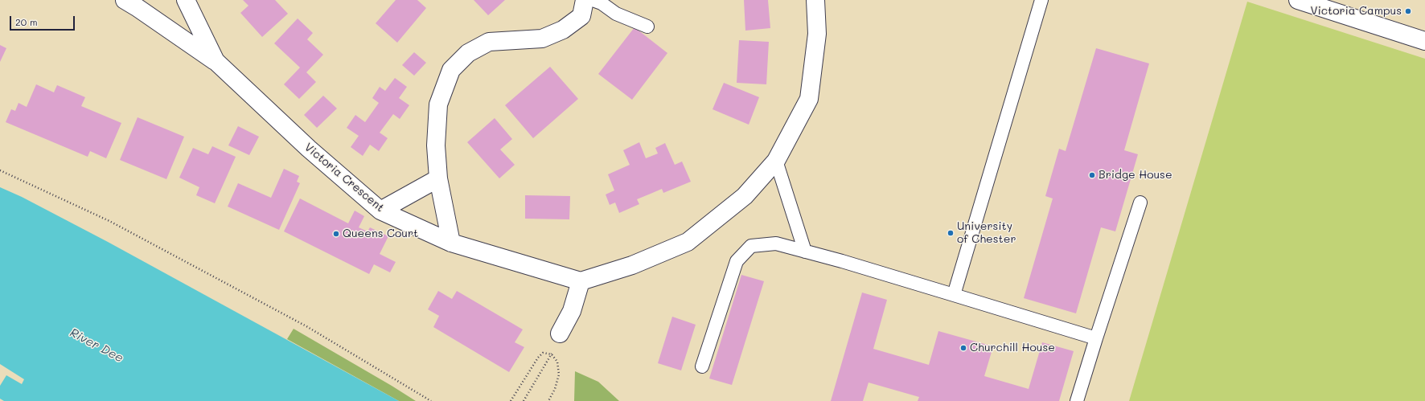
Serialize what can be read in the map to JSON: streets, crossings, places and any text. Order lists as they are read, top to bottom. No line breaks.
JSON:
{"streets":{"street":["Victoria Crescent"]},"water":["River Dee"],"places":["Victoria Campus","Bridge House","University of Chester","Queens Court","Churchill House"],"scale_bar":"20 m"}
